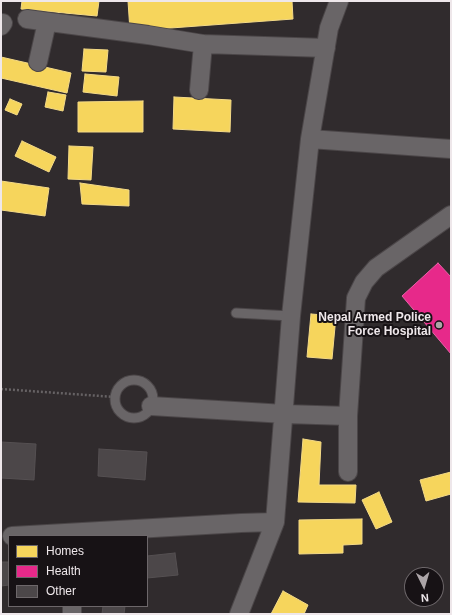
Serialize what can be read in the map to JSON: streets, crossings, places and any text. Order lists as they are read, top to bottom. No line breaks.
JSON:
{"places":["Nepal Armed Police Force Hospital"],"legend":["Homes","Health","Other"],"north":"bottom"}
